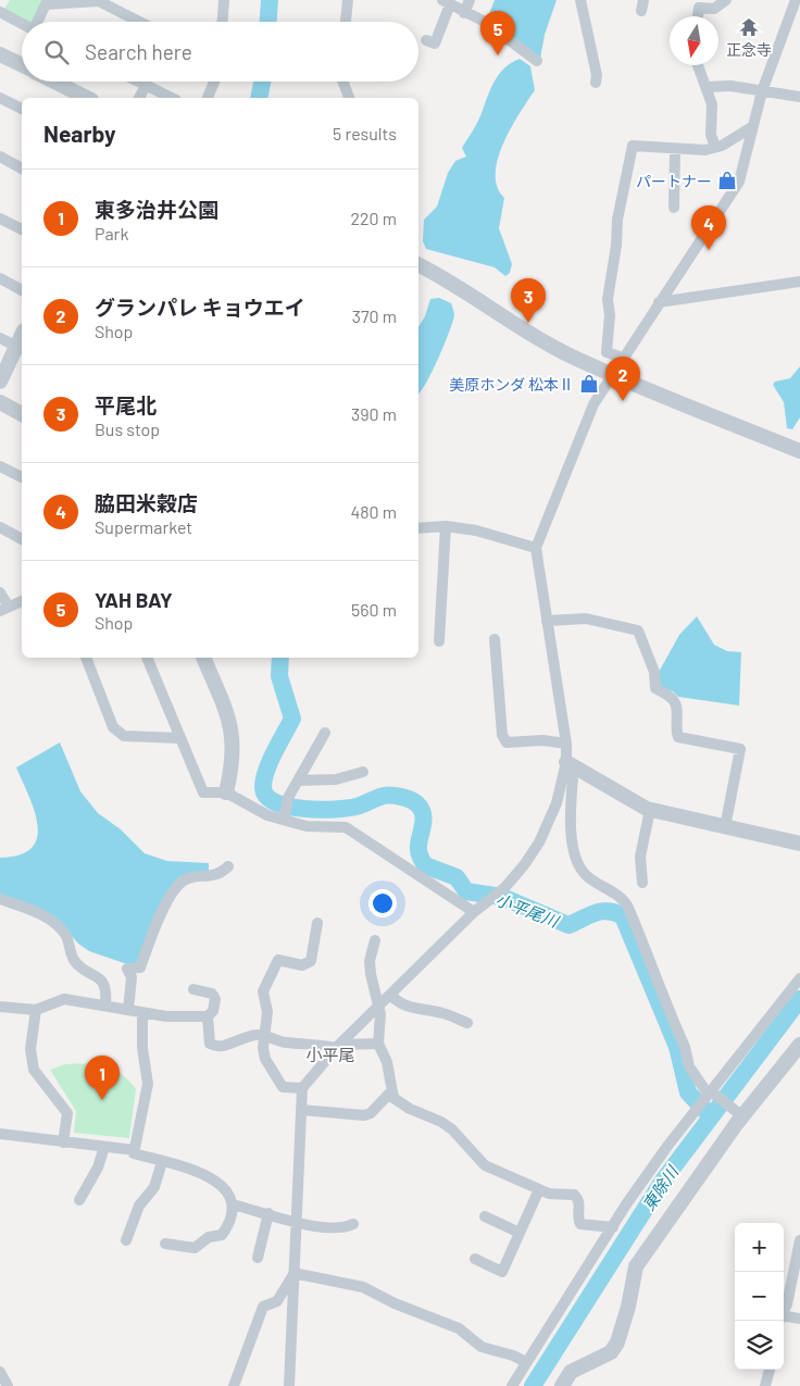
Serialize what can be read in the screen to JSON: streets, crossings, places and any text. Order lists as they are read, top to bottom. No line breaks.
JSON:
{"districts":["小平尾"],"water":["小平尾川","東除川"],"places":{"temple":["正念寺"],"shop":["パートナー","美原ホンダ 松本Ⅱ"]},"north":"bottom","page":{"pins":["5","4","3","2","1"],"search":"Search here","heading":["Nearby","5 results"],"list":[{"mark":"1","name":"東多治井公園","note":"Park","value":"220 m"},{"mark":"2","name":"グランパレ キョウエイ","note":"Shop","value":"370 m"},{"mark":"3","name":"平尾北","note":"Bus stop","value":"390 m"},{"mark":"4","name":"脇田米穀店","note":"Supermarket","value":"480 m"},{"mark":"5","name":"YAH BAY","note":"Shop","value":"560 m"}],"map_buttons":["+","−"]}}
